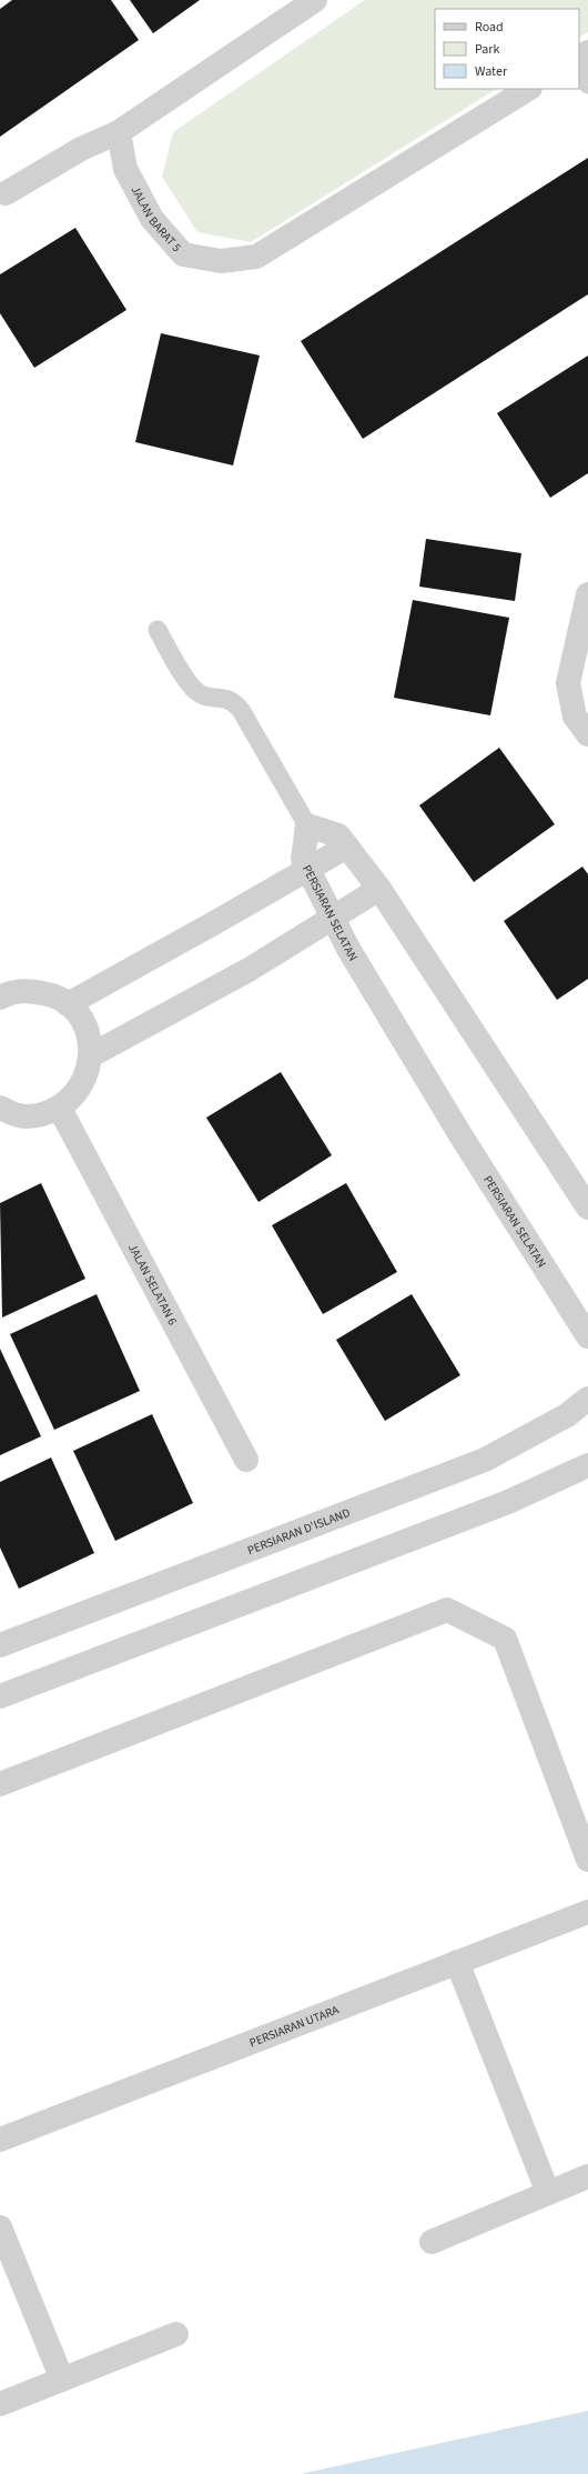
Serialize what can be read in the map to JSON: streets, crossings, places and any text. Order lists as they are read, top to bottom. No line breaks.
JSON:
{"streets":{"street":["JALAN BARAT 5","PERSIARAN SELATAN","JALAN SELATAN 6","PERSIARAN D'ISLAND","PERSIARAN UTARA"]},"legend":["Road","Park","Water"]}
